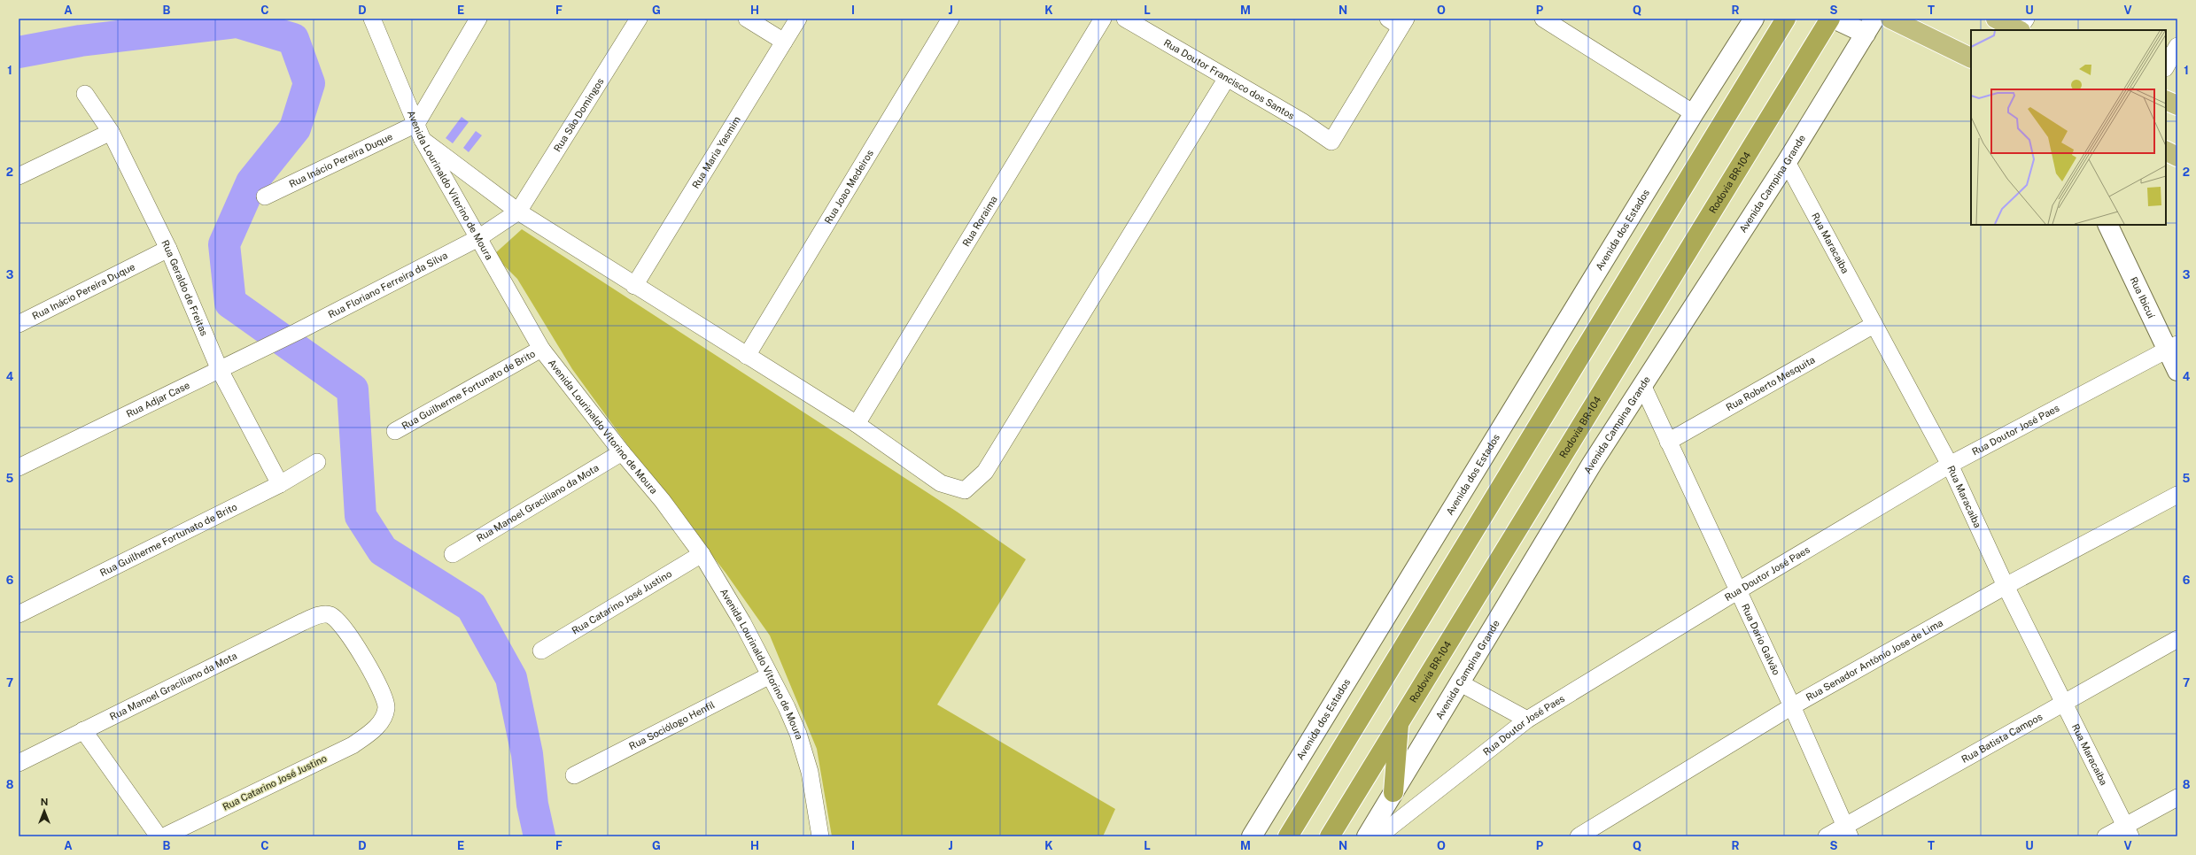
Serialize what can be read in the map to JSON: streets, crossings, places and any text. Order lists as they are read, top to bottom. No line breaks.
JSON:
{"streets":{"highway":["Rodovia BR-104"],"main road":["Avenida Campina Grande","Avenida dos Estados","Rua Ibicuí"],"street":["Rua Doutor Francisco dos Santos","Rua São Domingos","Rua Maria Yasmim","Rua Inácio Pereira Duque","Avenida Lourinaldo Vitorino de Moura","Rua Joao Medeiros","Rua Roraima","Rua Maracaiba","Rua Floriano Ferreira da Silva","Rua Geraldo de Freitas","Rua Roberto Mesquita","Rua Guilherme Fortunato de Brito","Rua Adjar Case","Rua Doutor José Paes","Rua Manoel Graciliano da Mota","Rua Catarino José Justino","Rua Dario Galvão","Rua Senador Antônio Jose de Lima","Rua Sociólogo Henfil","Rua Batista Campos"]},"crossings":[["Rua São Domingos","Rua Floriano Ferreira da Silva"],["Rua Inácio Pereira Duque","Avenida Lourinaldo Vitorino de Moura"],["Rua Inácio Pereira Duque","Rua Geraldo de Freitas"],["Avenida Campina Grande","Rua Maracaiba"],["Avenida Campina Grande","Rua Dario Galvão"],["Avenida Lourinaldo Vitorino de Moura","Rua Floriano Ferreira da Silva"],["Avenida Lourinaldo Vitorino de Moura","Rua Guilherme Fortunato de Brito"],["Avenida Lourinaldo Vitorino de Moura","Rua Manoel Graciliano da Mota"],["Avenida Lourinaldo Vitorino de Moura","Rua Catarino José Justino"],["Avenida Lourinaldo Vitorino de Moura","Rua Sociólogo Henfil"],["Rua Maracaiba","Rua Roberto Mesquita"],["Rua Maracaiba","Rua Doutor José Paes"],["Rua Maracaiba","Rua Senador Antônio Jose de Lima"],["Rua Maracaiba","Rua Batista Campos"],["Rua Floriano Ferreira da Silva","Rua Adjar Case"],["Rua Geraldo de Freitas","Rua Guilherme Fortunato de Brito"],["Rua Geraldo de Freitas","Rua Adjar Case"],["Rua Ibicuí","Rua Doutor José Paes"],["Rua Roberto Mesquita","Rua Dario Galvão"],["Rua Doutor José Paes","Rua Dario Galvão"],["Rua Manoel Graciliano da Mota","Rua Catarino José Justino"],["Rua Dario Galvão","Rua Senador Antônio Jose de Lima"],["Rua Dario Galvão","Rua Batista Campos"]],"north":"top","grid":{"columns":["A","B","C","D","E","F","G","H","I","J","K","L","M","N","O","P","Q","R","S","T","U","V"],"rows":["1","2","3","4","5","6","7","8"]}}
